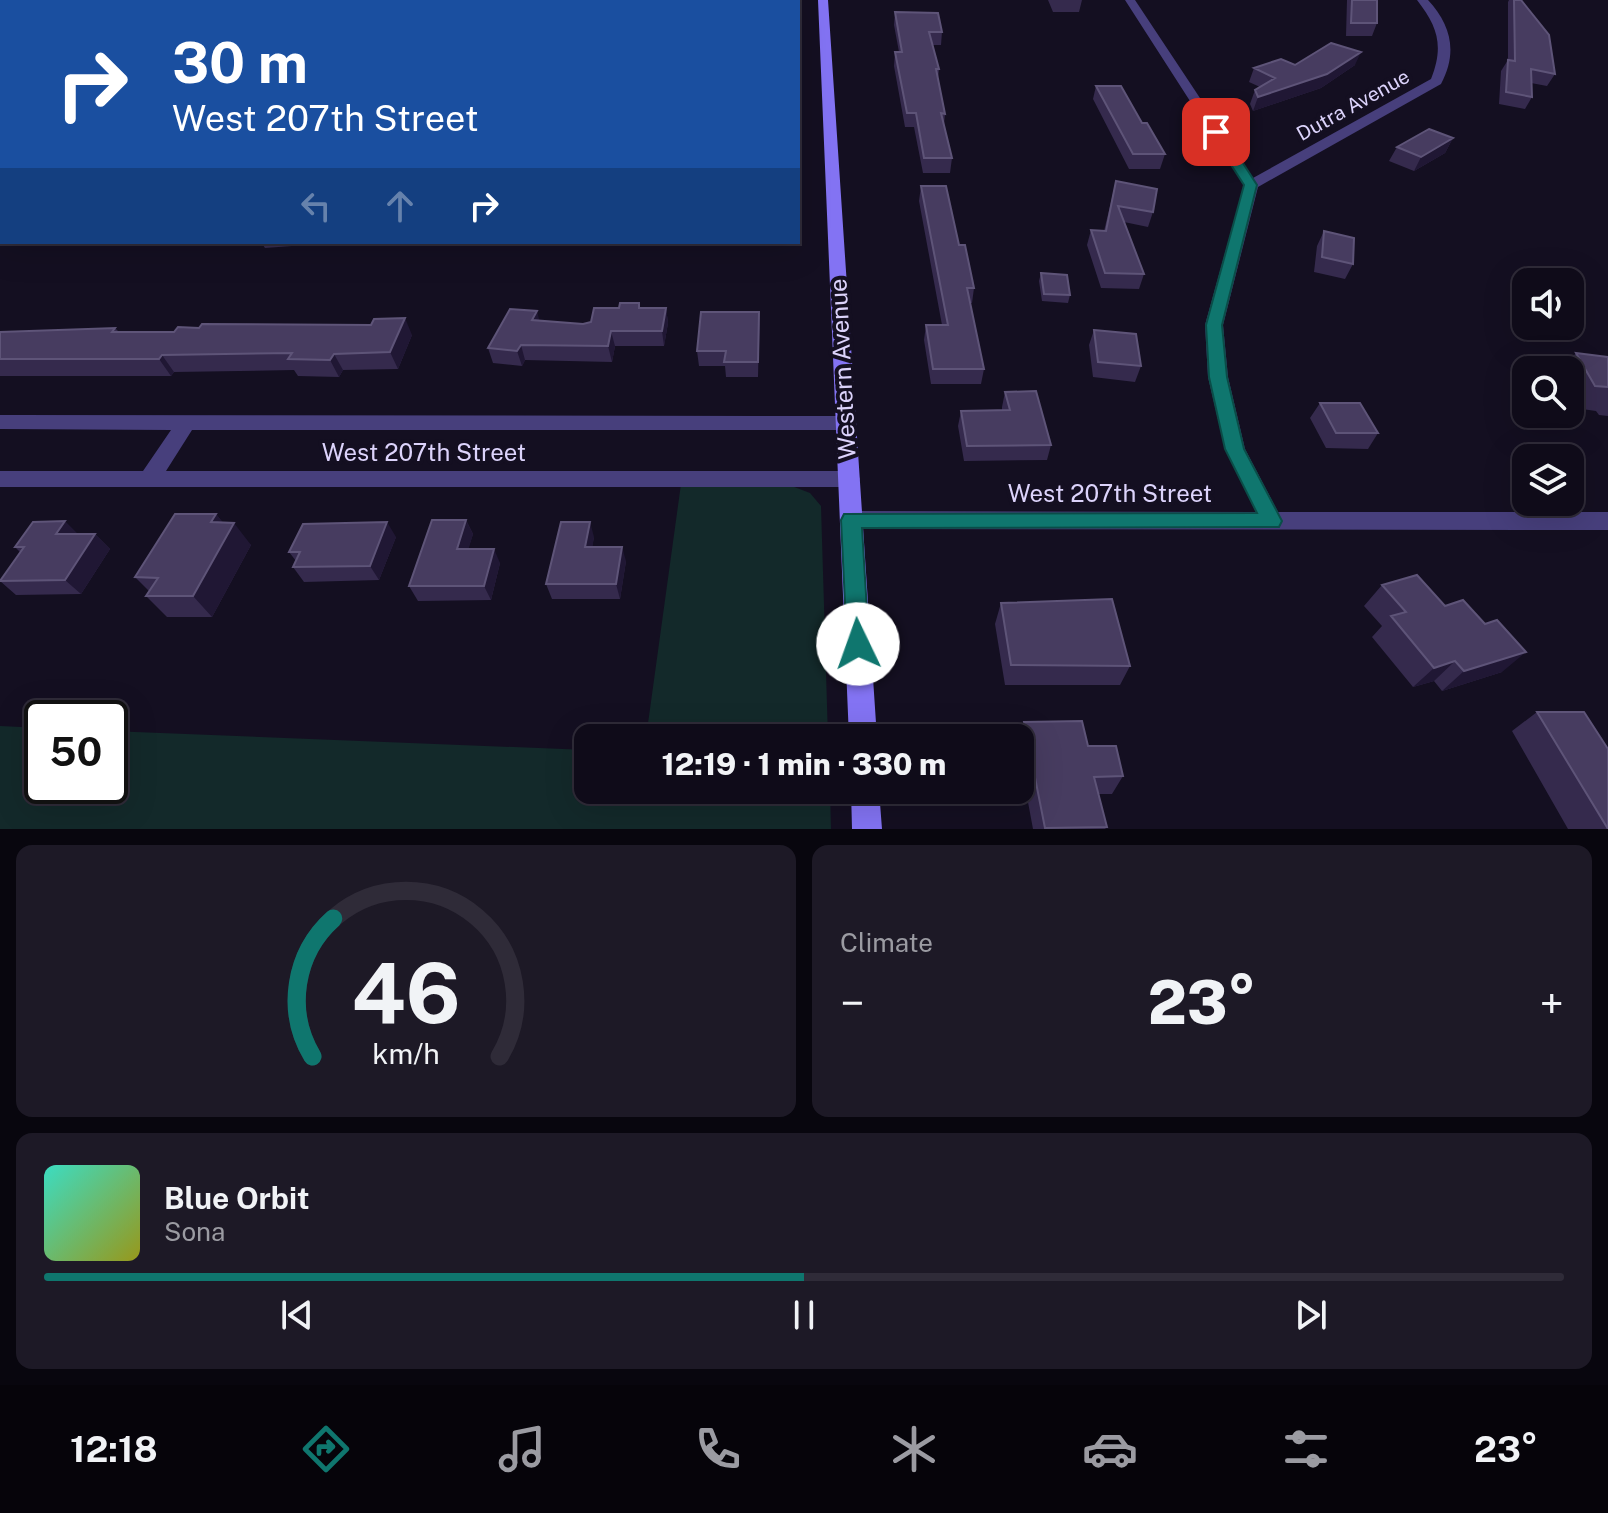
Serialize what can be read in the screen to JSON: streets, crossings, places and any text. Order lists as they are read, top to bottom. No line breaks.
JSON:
{"streets":{"main road":["Western Avenue"],"street":["Dutra Avenue","West 207th Street"]},"crossings":[["Western Avenue","West 207th Street"]],"page":{"turn":["30 m","West 207th Street"],"limit":"50","trip":"12:19 · 1 min · 330 m","tile":"Climate","heat":["−","23°","+"],"song":["Blue Orbit","Sona"],"tabs":["12:18","23°"],"gauge":["46","km/h"]}}
